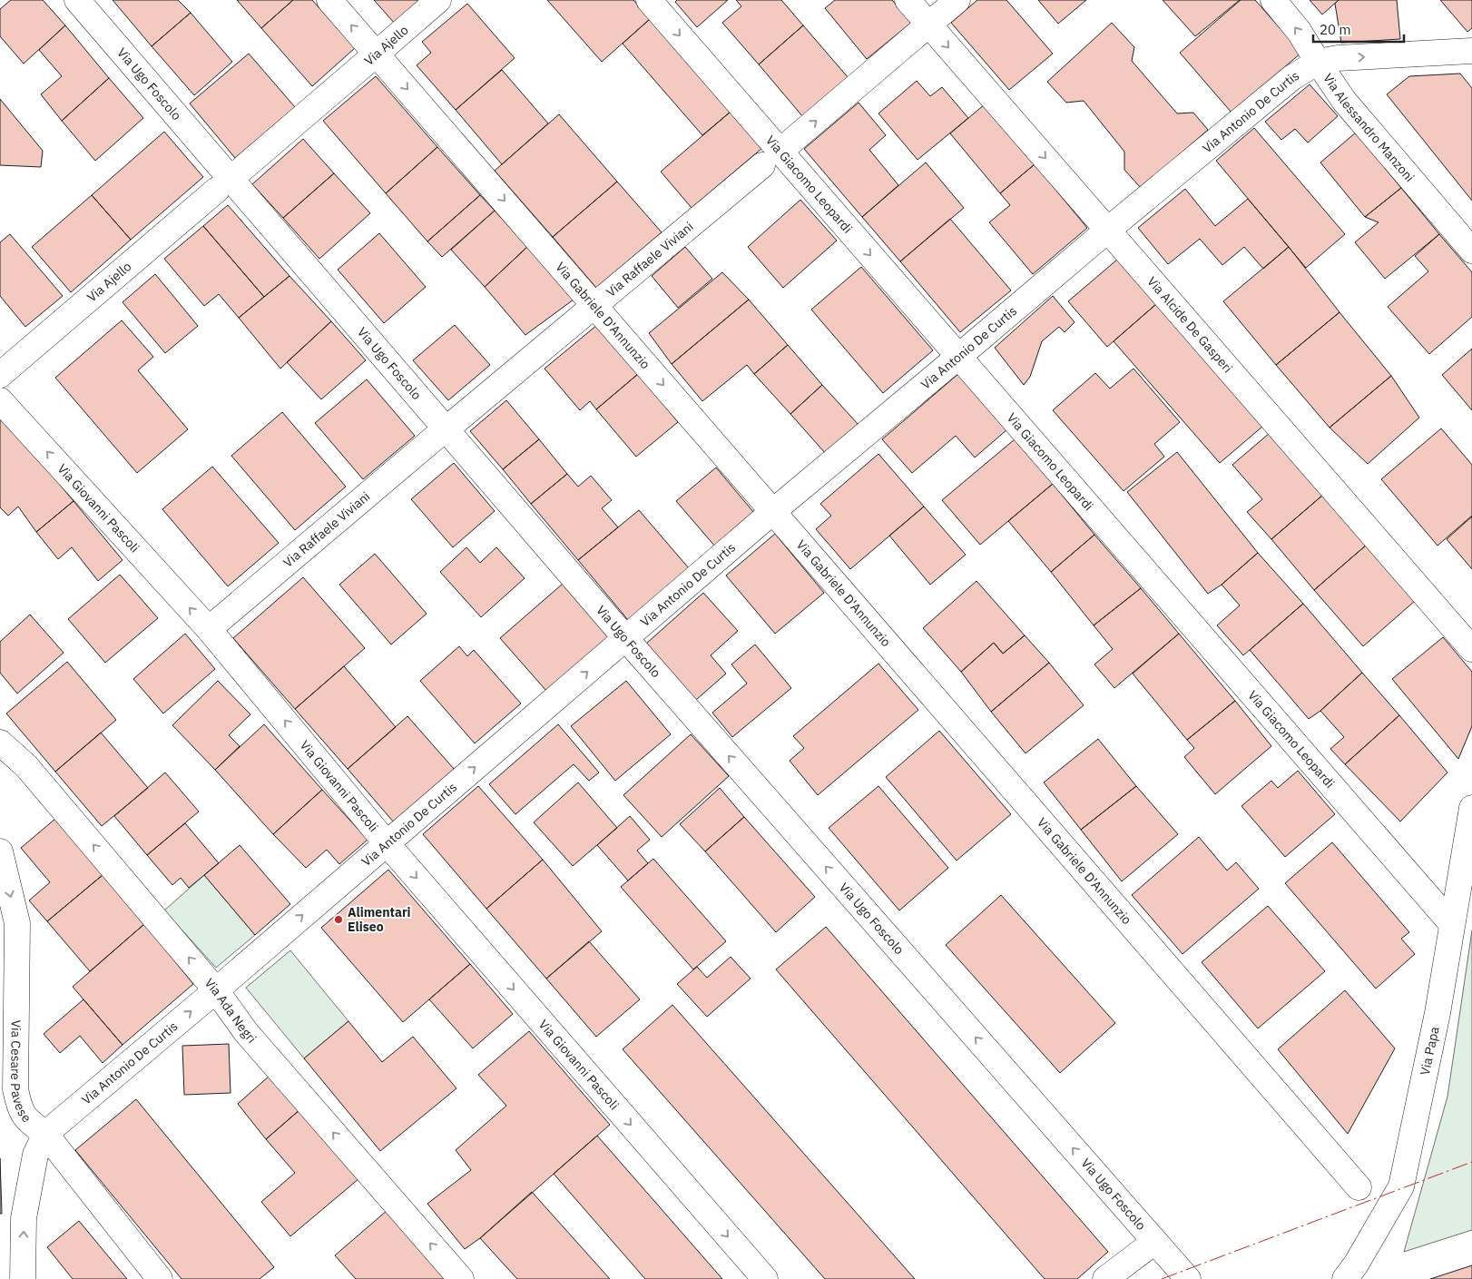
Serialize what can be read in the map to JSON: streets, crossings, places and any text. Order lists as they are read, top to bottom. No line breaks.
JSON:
{"streets":{"street":["Via Ajello","Via Ugo Foscolo","Via Antonio De Curtis","Via Alessandro Manzoni","Via Giacomo Leopardi","Via Raffaele Viviani","Via Gabriele D'Annunzio","Via Alcide De Gasperi","Via Giovanni Pascoli","Via Ada Negri","Via Papa","Via Cesare Pavese"]},"crossings":[["Via Ajello","Via Ugo Foscolo"],["Via Ajello","Via Gabriele D'Annunzio"],["Via Ugo Foscolo","Via Antonio De Curtis"],["Via Ugo Foscolo","Via Raffaele Viviani"],["Via Antonio De Curtis","Via Alessandro Manzoni"],["Via Antonio De Curtis","Via Giacomo Leopardi"],["Via Antonio De Curtis","Via Gabriele D'Annunzio"],["Via Antonio De Curtis","Via Alcide De Gasperi"],["Via Antonio De Curtis","Via Giovanni Pascoli"],["Via Antonio De Curtis","Via Ada Negri"],["Via Antonio De Curtis","Via Cesare Pavese"],["Via Giacomo Leopardi","Via Raffaele Viviani"],["Via Giacomo Leopardi","Via Papa"],["Via Raffaele Viviani","Via Gabriele D'Annunzio"],["Via Raffaele Viviani","Via Alcide De Gasperi"],["Via Raffaele Viviani","Via Giovanni Pascoli"]],"one_way":["Via Ugo Foscolo","Via Antonio De Curtis","Via Giacomo Leopardi","Via Ada Negri"],"places":["Alimentari Eliseo"],"scale_bar":"20 m"}
